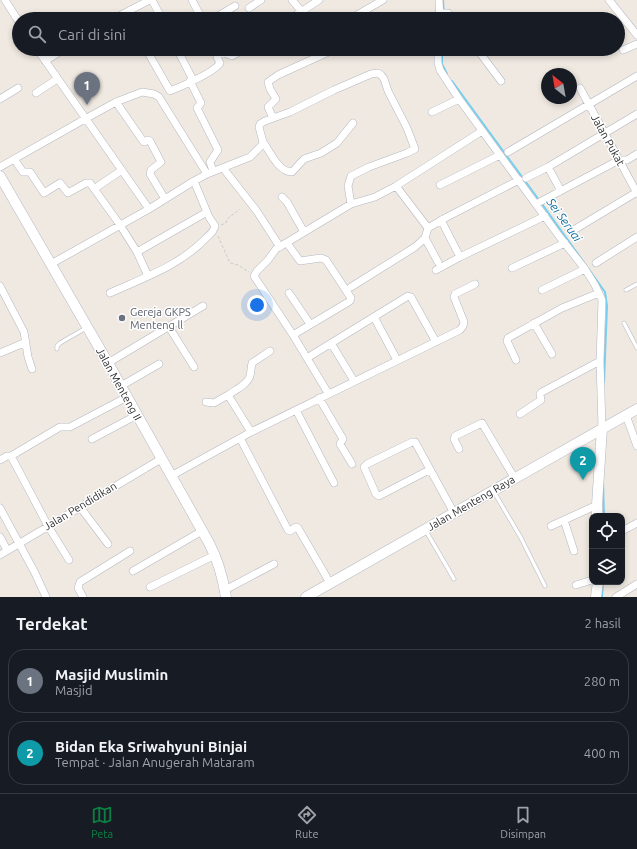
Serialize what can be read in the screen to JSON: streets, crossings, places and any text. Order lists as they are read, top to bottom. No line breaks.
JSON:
{"streets":{"street":["Jalan Pukat","Jalan Menteng II","Jalan Menteng Raya","Jalan Pendidikan"]},"crossings":[["Jalan Menteng II","Jalan Pendidikan"]],"water":["Sei Seruai"],"places":["Gereja GKPS Menteng ll"],"north":"top left","page":{"search":"Cari di sini","pins":["1","2"],"heading":["Terdekat","2 hasil"],"list":[{"mark":"1","name":"Masjid Muslimin","note":"Masjid","value":"280 m"},{"mark":"2","name":"Bidan Eka Sriwahyuni Binjai","note":"Tempat · Jalan Anugerah Mataram","value":"400 m"}],"nav":["Peta","Rute","Disimpan"]}}
